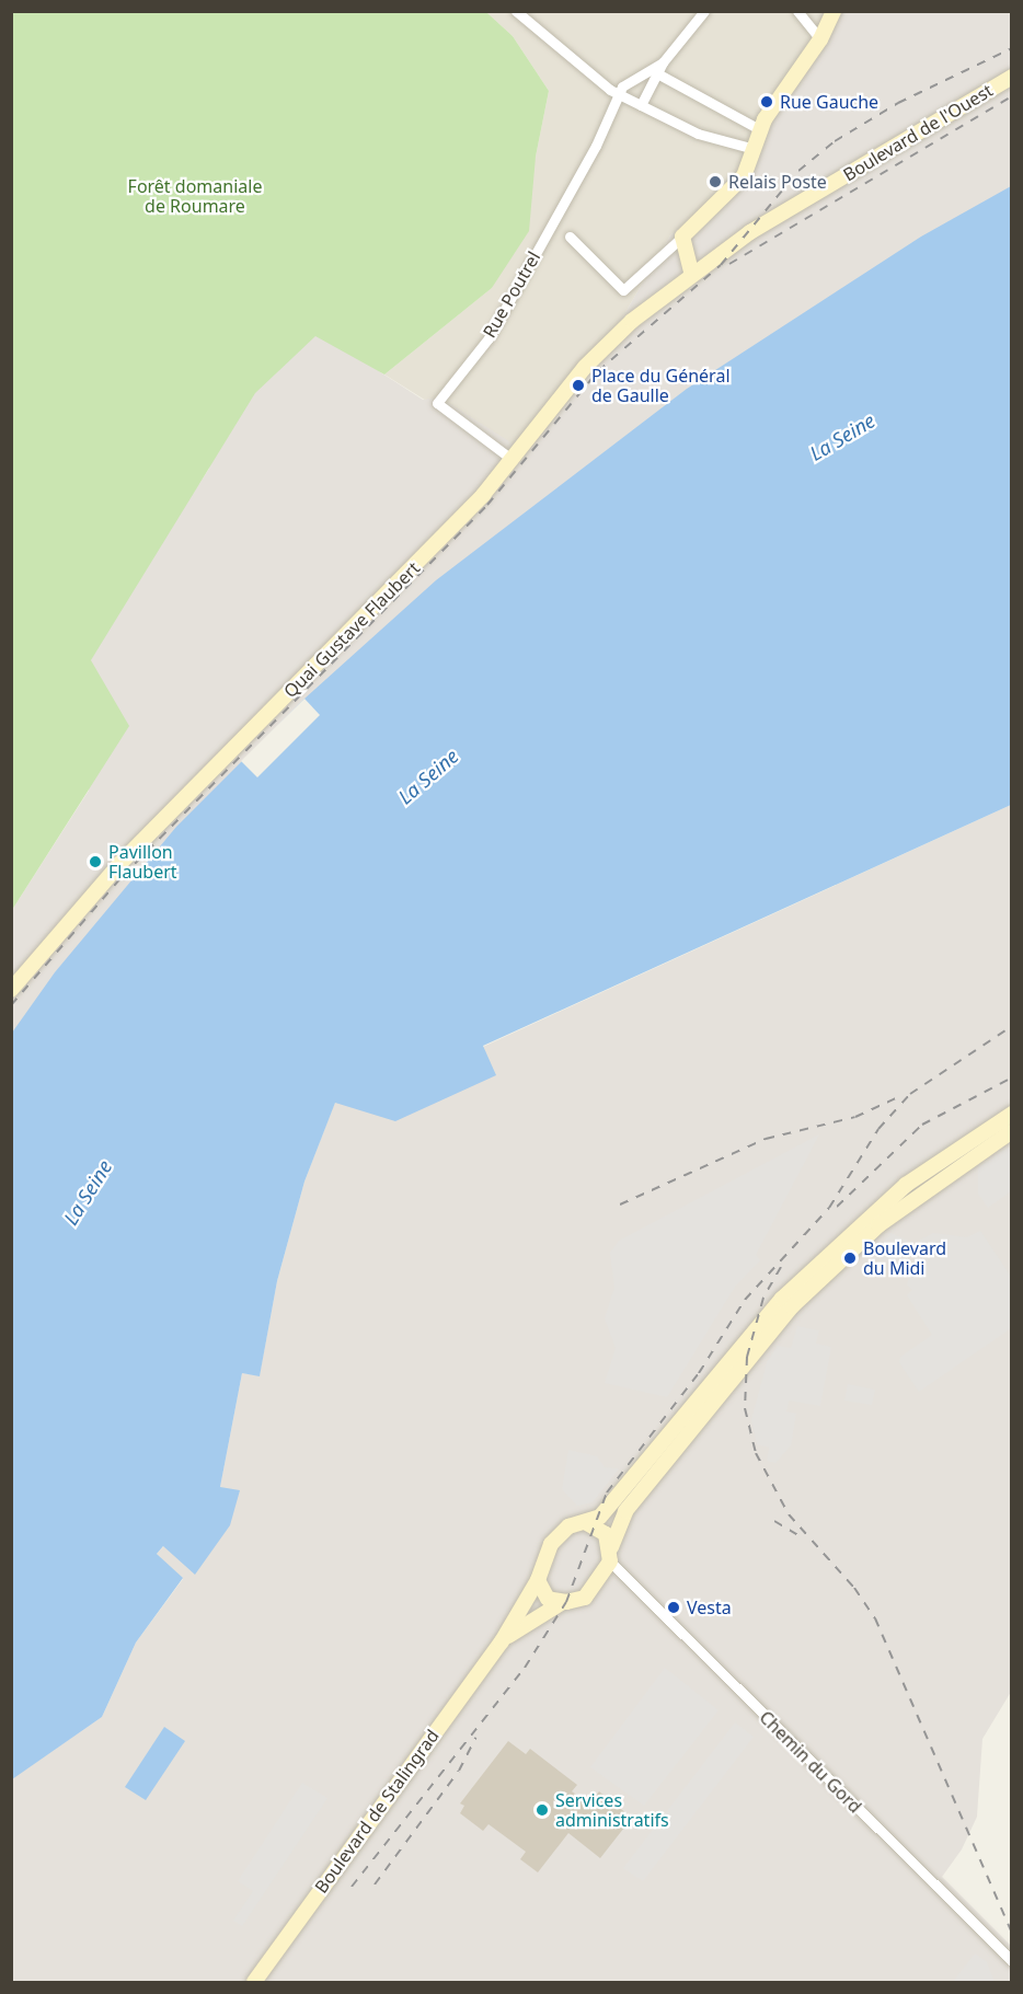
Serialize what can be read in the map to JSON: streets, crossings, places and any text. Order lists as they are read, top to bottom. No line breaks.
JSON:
{"streets":{"main road":["Boulevard de l'Ouest","Quai Gustave Flaubert","Boulevard de Stalingrad"],"street":["Rue Poutrel","Chemin du Gord"]},"crossings":[["Boulevard de l'Ouest","Quai Gustave Flaubert"],["Rue Poutrel","Quai Gustave Flaubert"],["Chemin du Gord","Boulevard de Stalingrad"]],"water":["La Seine"],"parks":["Forêt domaniale de Roumare"],"places":["Rue Gauche","Relais Poste","Place du Général de Gaulle","Pavillon Flaubert","Boulevard du Midi","Vesta","Services administratifs"]}
